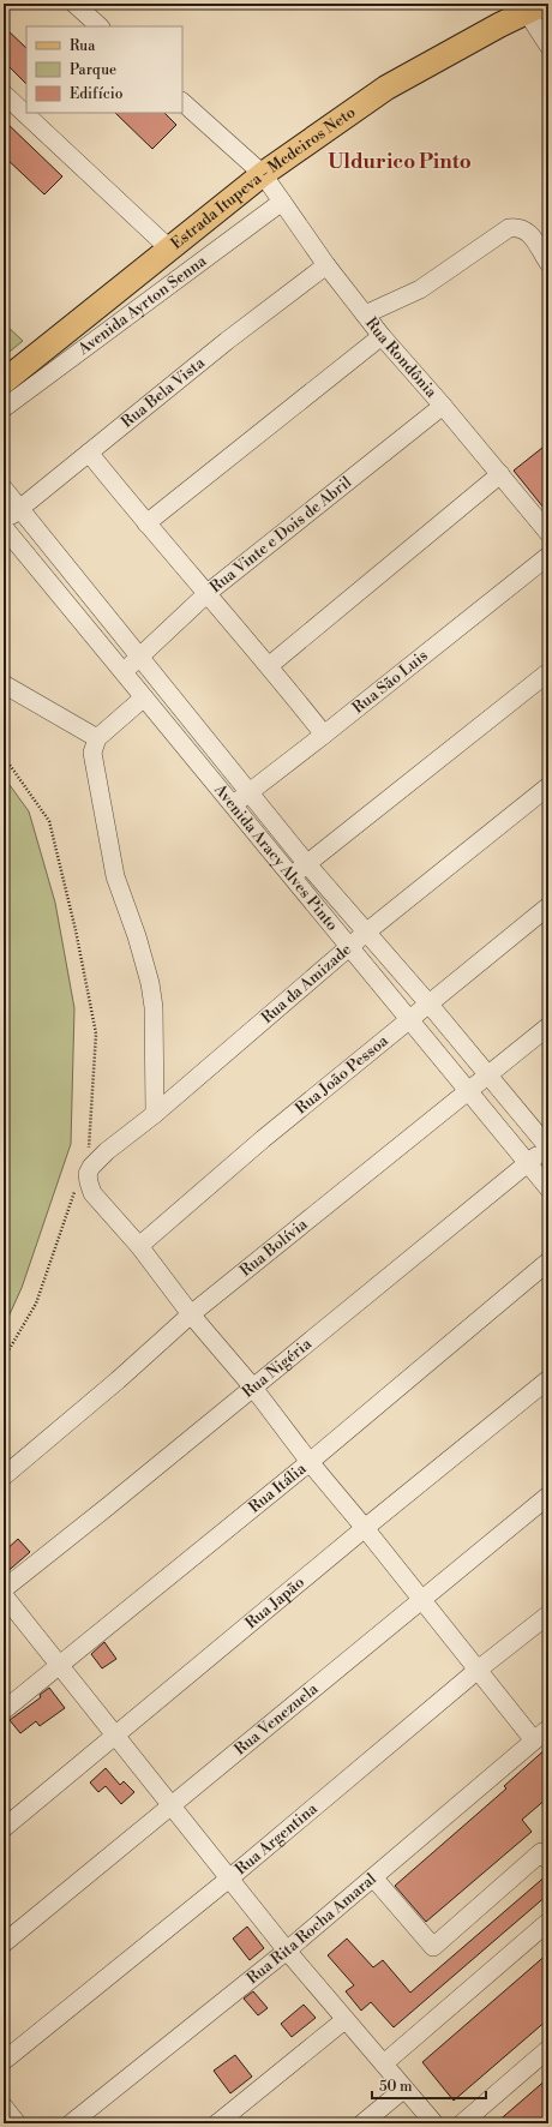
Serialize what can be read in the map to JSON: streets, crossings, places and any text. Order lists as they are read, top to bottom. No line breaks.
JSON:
{"streets":{"main road":["Estrada Itupeva - Medeiros Neto"],"street":["Avenida Ayrton Senna","Rua Rondônia","Rua Bela Vista","Rua Vinte e Dois de Abril","Rua São Luis","Avenida Aracy Alves Pinto","Rua da Amizade","Rua João Pessoa","Rua Bolívia","Rua Nigéria","Rua Itália","Rua Japão","Rua Venezuela","Rua Argentina","Rua Rita Rocha Amaral"]},"crossings":[["Estrada Itupeva - Medeiros Neto","Rua Rondônia"],["Avenida Ayrton Senna","Rua Rondônia"],["Rua Rondônia","Rua Bela Vista"],["Rua Rondônia","Rua Vinte e Dois de Abril"],["Rua Bela Vista","Avenida Aracy Alves Pinto"],["Rua Vinte e Dois de Abril","Avenida Aracy Alves Pinto"],["Rua São Luis","Avenida Aracy Alves Pinto"],["Avenida Aracy Alves Pinto","Rua da Amizade"],["Avenida Aracy Alves Pinto","Rua João Pessoa"],["Avenida Aracy Alves Pinto","Rua Bolívia"],["Avenida Aracy Alves Pinto","Rua Nigéria"]],"districts":["Uldurico Pinto"],"legend":["Rua","Parque","Edifício"],"scale_bar":"50 m"}
